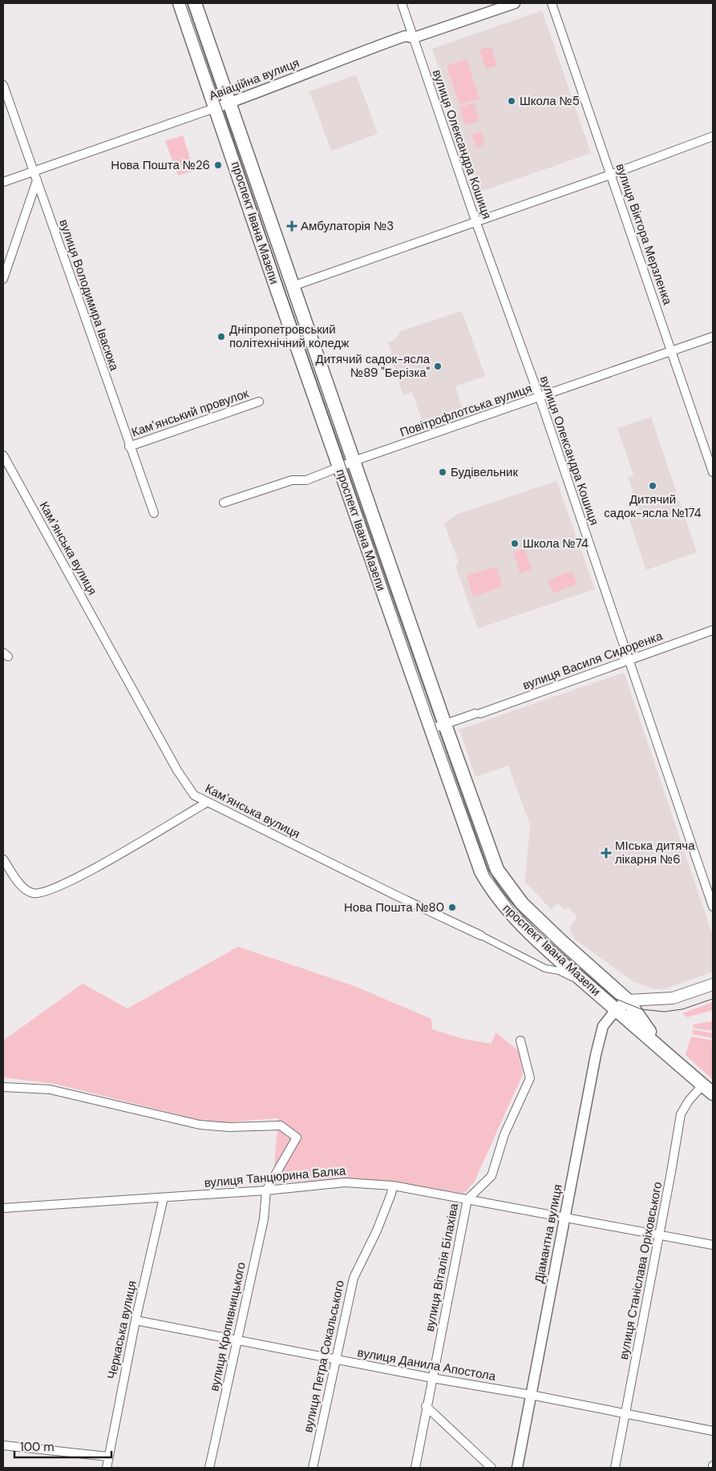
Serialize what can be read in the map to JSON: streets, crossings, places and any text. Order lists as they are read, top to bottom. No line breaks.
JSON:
{"streets":{"highway":["проспект Івана Мазепи"],"street":["Авіаційна вулиця","вулиця Олександра Кошиця","вулиця Віктора Мерзленка","вулиця Володимира Івасюка","Повітрофлотська вулиця","Камʼянський провулок","Камʼянська вулиця","вулиця Василя Сидоренка","вулиця Танцюрина Балка","Діамантна вулиця","вулиця Віталія Білахіва","вулиця Станіслава Оріховського","вулиця Кропивницького","Черкаська вулиця","вулиця Петра Сокальського","вулиця Данила Апостола"]},"crossings":[["Авіаційна вулиця","вулиця Олександра Кошиця"],["Авіаційна вулиця","проспект Івана Мазепи"],["Авіаційна вулиця","вулиця Володимира Івасюка"],["вулиця Олександра Кошиця","Повітрофлотська вулиця"],["вулиця Олександра Кошиця","вулиця Василя Сидоренка"],["проспект Івана Мазепи","Повітрофлотська вулиця"],["проспект Івана Мазепи","Камʼянська вулиця"],["проспект Івана Мазепи","вулиця Василя Сидоренка"],["проспект Івана Мазепи","Діамантна вулиця"],["вулиця Віктора Мерзленка","Повітрофлотська вулиця"],["вулиця Володимира Івасюка","Камʼянський провулок"],["вулиця Танцюрина Балка","Діамантна вулиця"],["вулиця Танцюрина Балка","вулиця Віталія Білахіва"],["вулиця Танцюрина Балка","вулиця Станіслава Оріховського"],["вулиця Танцюрина Балка","вулиця Кропивницького"],["вулиця Танцюрина Балка","Черкаська вулиця"],["вулиця Танцюрина Балка","вулиця Петра Сокальського"],["Діамантна вулиця","вулиця Данила Апостола"],["вулиця Віталія Білахіва","вулиця Данила Апостола"],["вулиця Станіслава Оріховського","вулиця Данила Апостола"],["вулиця Кропивницького","вулиця Данила Апостола"],["Черкаська вулиця","вулиця Данила Апостола"],["вулиця Петра Сокальського","вулиця Данила Апостола"]],"places":{"other":["Школа №5","Нова Пошта №26","Дніпропетровський політехнічний коледж","Дитячий садок-ясла №89 \"Берізка\"","Будівельник","Дитячий садок-ясла №174","Школа №74","Нова Пошта №80"],"health":["Амбулаторія №3","МІська дитяча лікарня №6"]},"scale_bar":"100 m"}
